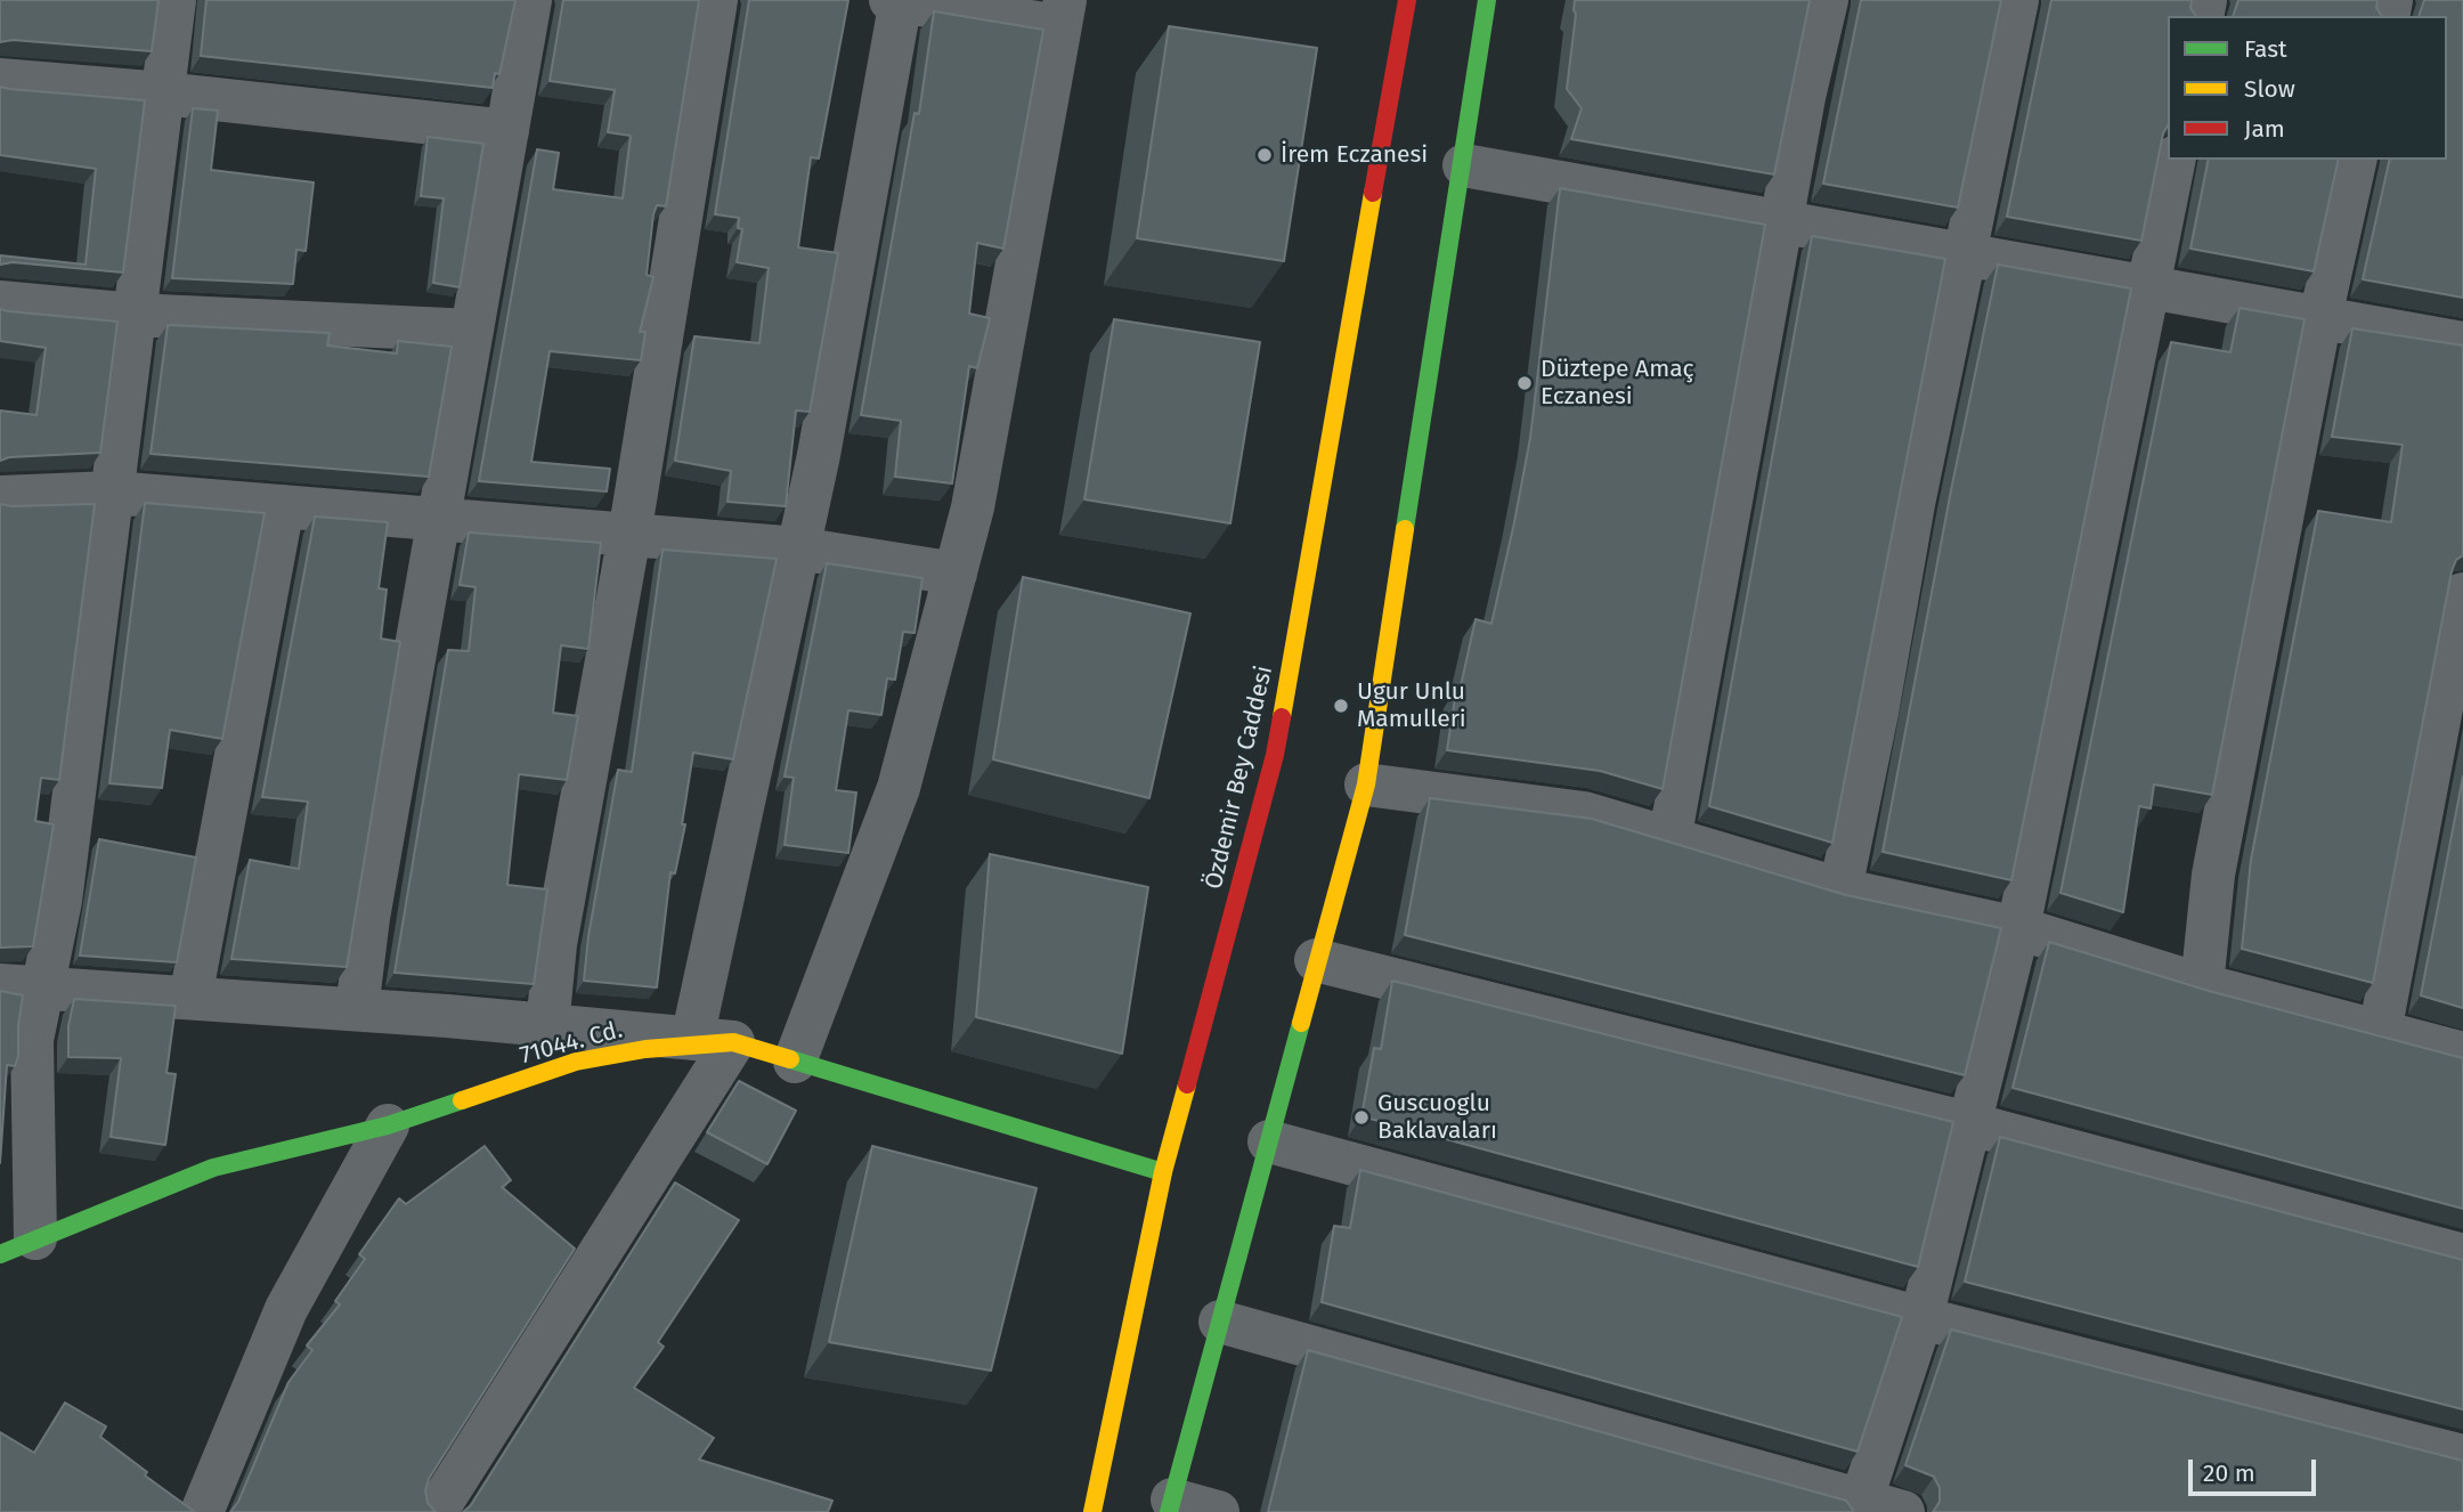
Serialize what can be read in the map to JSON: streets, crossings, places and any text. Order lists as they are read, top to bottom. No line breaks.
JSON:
{"streets":{"main road":["Özdemir Bey Caddesi","71044. Cd."]},"crossings":[["Özdemir Bey Caddesi","71044. Cd."]],"places":["İrem Eczanesi","Düztepe Amaç Eczanesi","Ugur Unlu Mamulleri","Guscuoglu Baklavaları"],"legend":["Fast","Slow","Jam"],"scale_bar":"20 m"}
